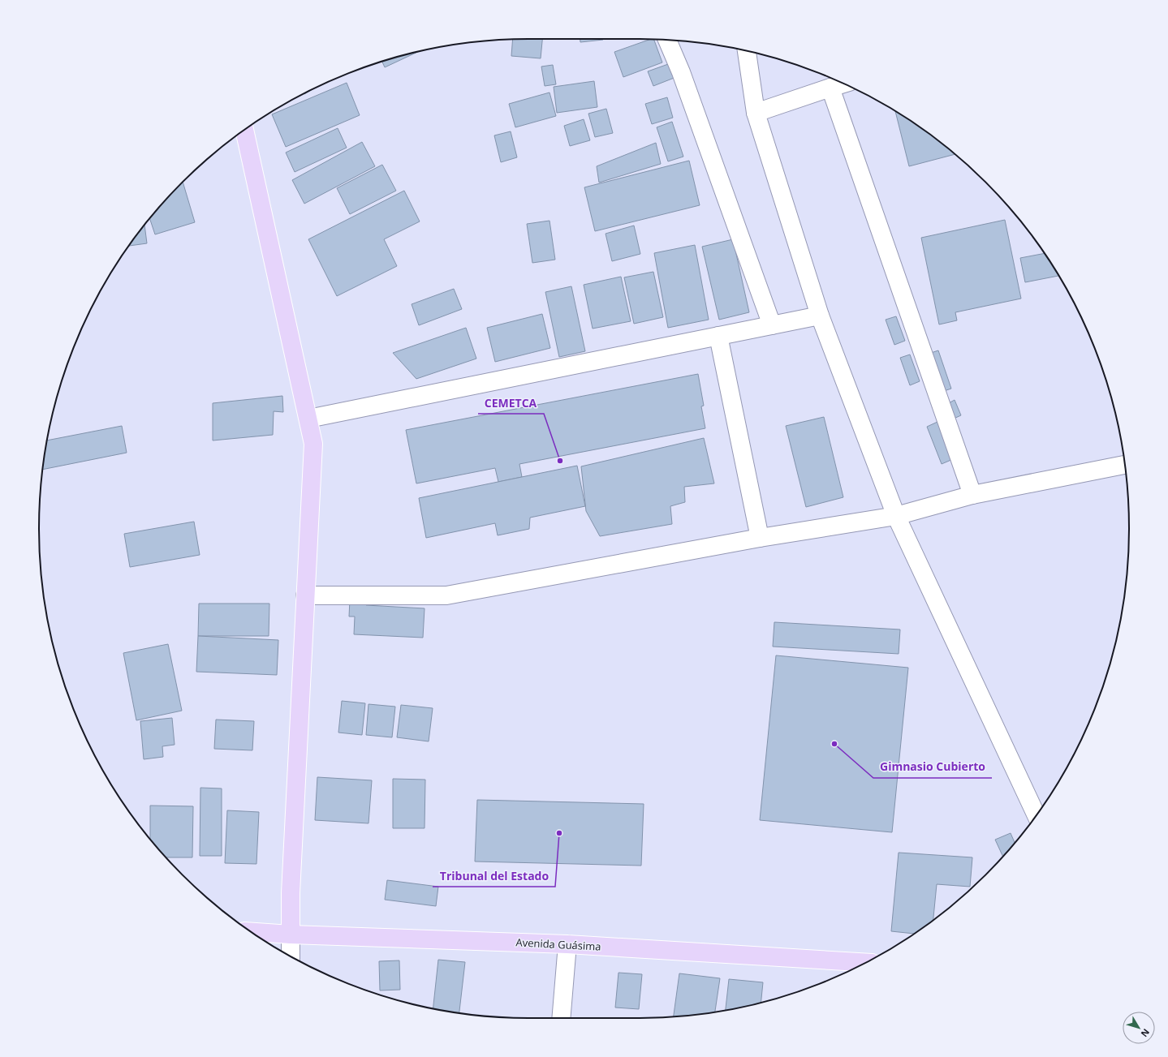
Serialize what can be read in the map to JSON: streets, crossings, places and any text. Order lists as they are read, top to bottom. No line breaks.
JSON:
{"streets":{"main road":["Avenida Guásima"]},"places":["CEMETCA","Gimnasio Cubierto","Tribunal del Estado"],"north":"bottom right"}
